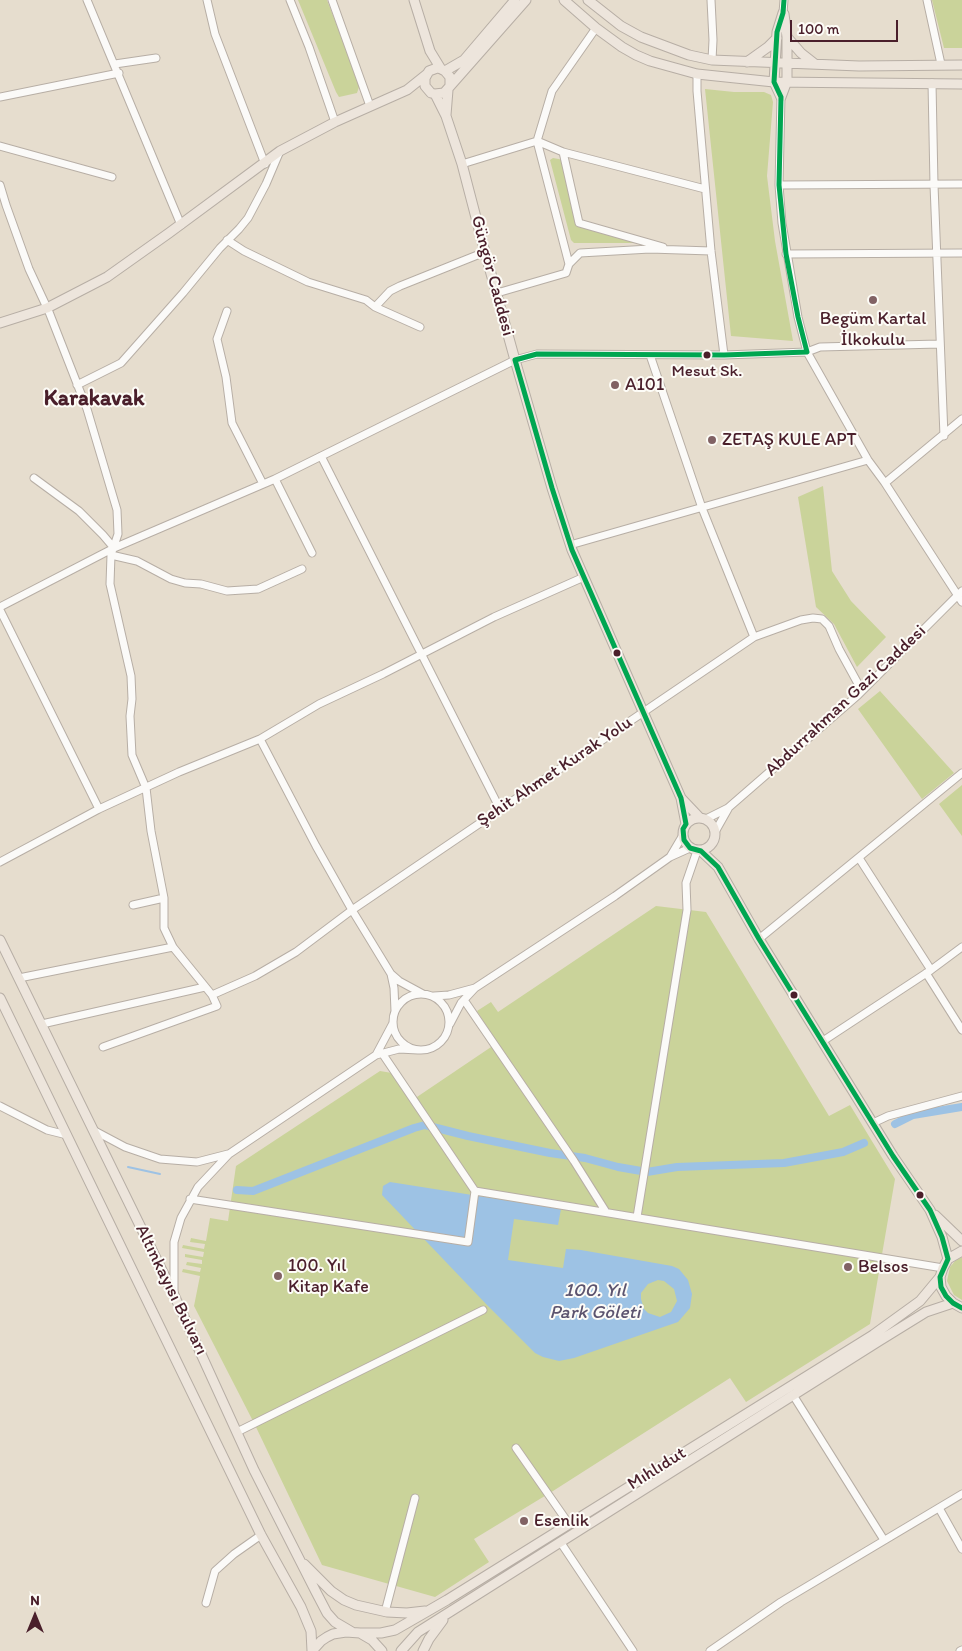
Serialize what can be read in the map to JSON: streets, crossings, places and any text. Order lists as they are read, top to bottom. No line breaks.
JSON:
{"streets":{"main road":["Güngör Caddesi","Altınkayısı Bulvarı","Mıhlıdut"],"street":["Abdurrahman Gazi Caddesi","Şehit Ahmet Kurak Yolu"]},"crossings":[["Güngör Caddesi","Abdurrahman Gazi Caddesi"],["Güngör Caddesi","Şehit Ahmet Kurak Yolu"],["Abdurrahman Gazi Caddesi","Şehit Ahmet Kurak Yolu"],["Altınkayısı Bulvarı","Mıhlıdut"]],"districts":["Karakavak"],"water":["100. Yıl Park Göleti"],"places":["Begüm Kartal İlkokulu","Mesut Sk.","A101","ZETAŞ KULE APT","Belsos","100. Yıl Kitap Kafe","Esenlik"],"scale_bar":"100 m","north":"top"}
